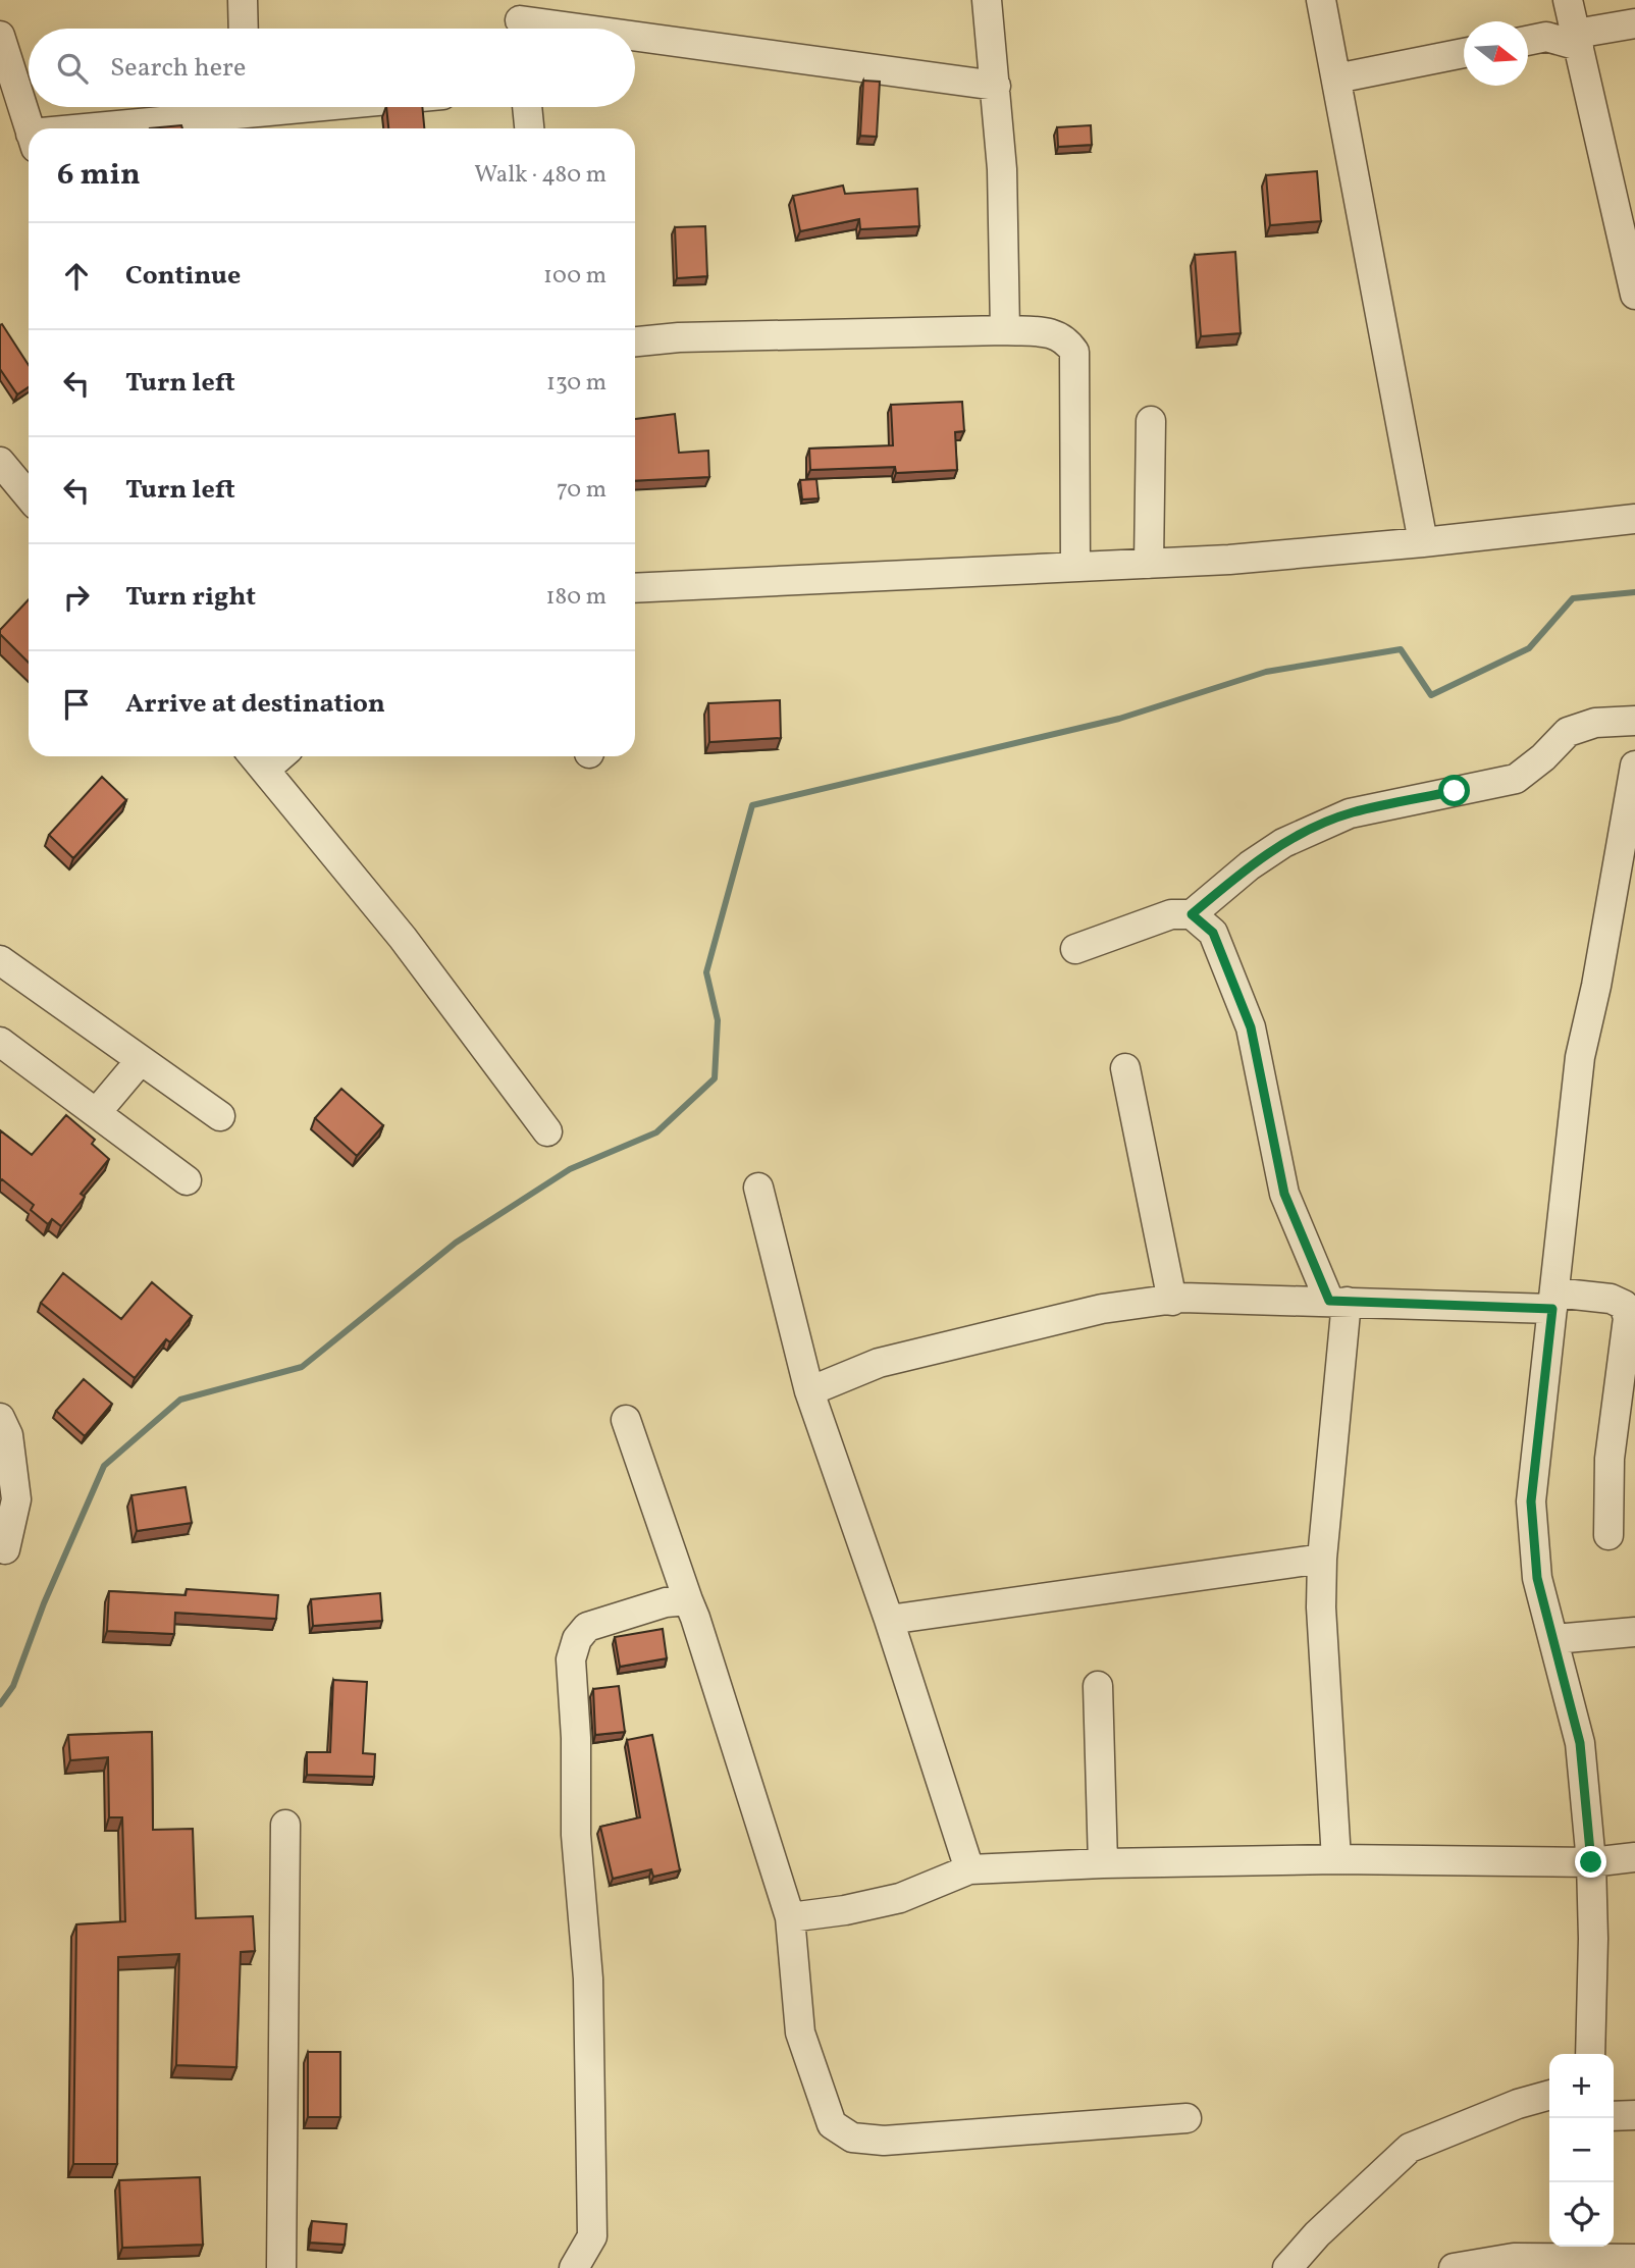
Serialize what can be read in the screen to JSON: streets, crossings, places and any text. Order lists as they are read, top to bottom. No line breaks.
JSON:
{"north":"right","page":{"search":"Search here","heading":["6 min","Walk · 480 m"],"list":[["Continue","100 m"],["Turn left","130 m"],["Turn left","70 m"],["Turn right","180 m"],"Arrive at destination"],"map_buttons":["+","−"]}}
